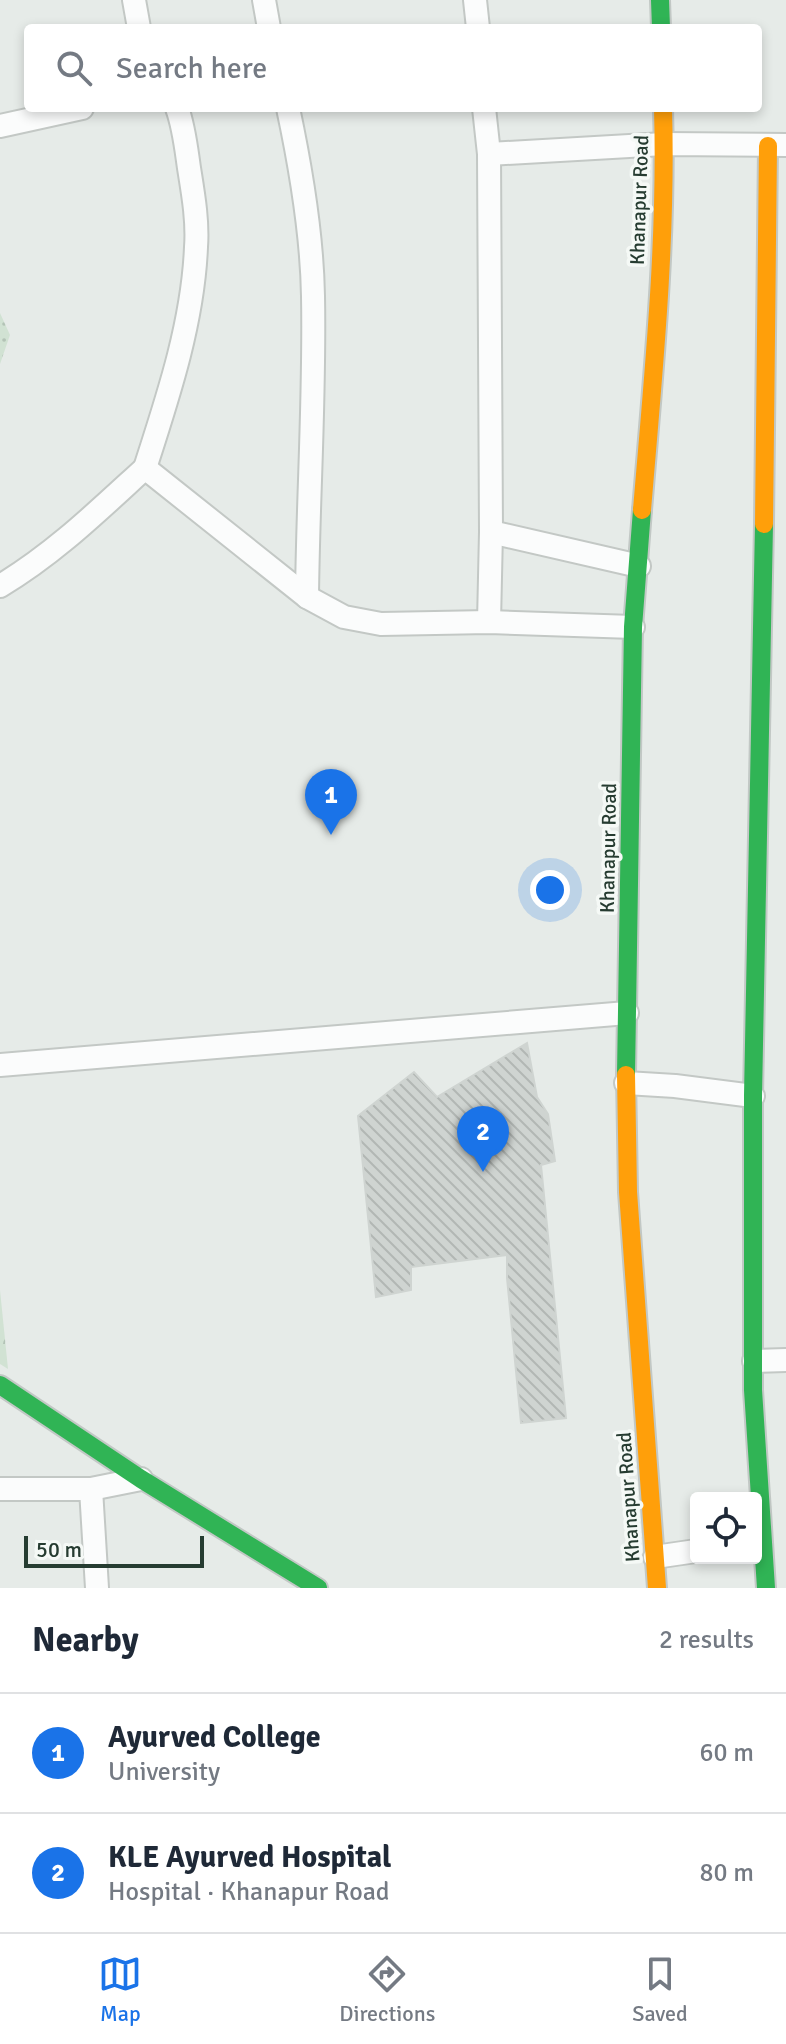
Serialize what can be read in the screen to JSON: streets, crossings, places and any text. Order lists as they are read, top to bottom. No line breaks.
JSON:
{"streets":{"street":["Khanapur Road"]},"scale_bar":"50 m","page":{"search":"Search here","pins":["1","2"],"scale":"50 m","heading":["Nearby","2 results"],"list":[{"mark":"1","name":"Ayurved College","note":"University","value":"60 m"},{"mark":"2","name":"KLE Ayurved Hospital","note":"Hospital · Khanapur Road","value":"80 m"}],"nav":["Map","Directions","Saved"]}}
